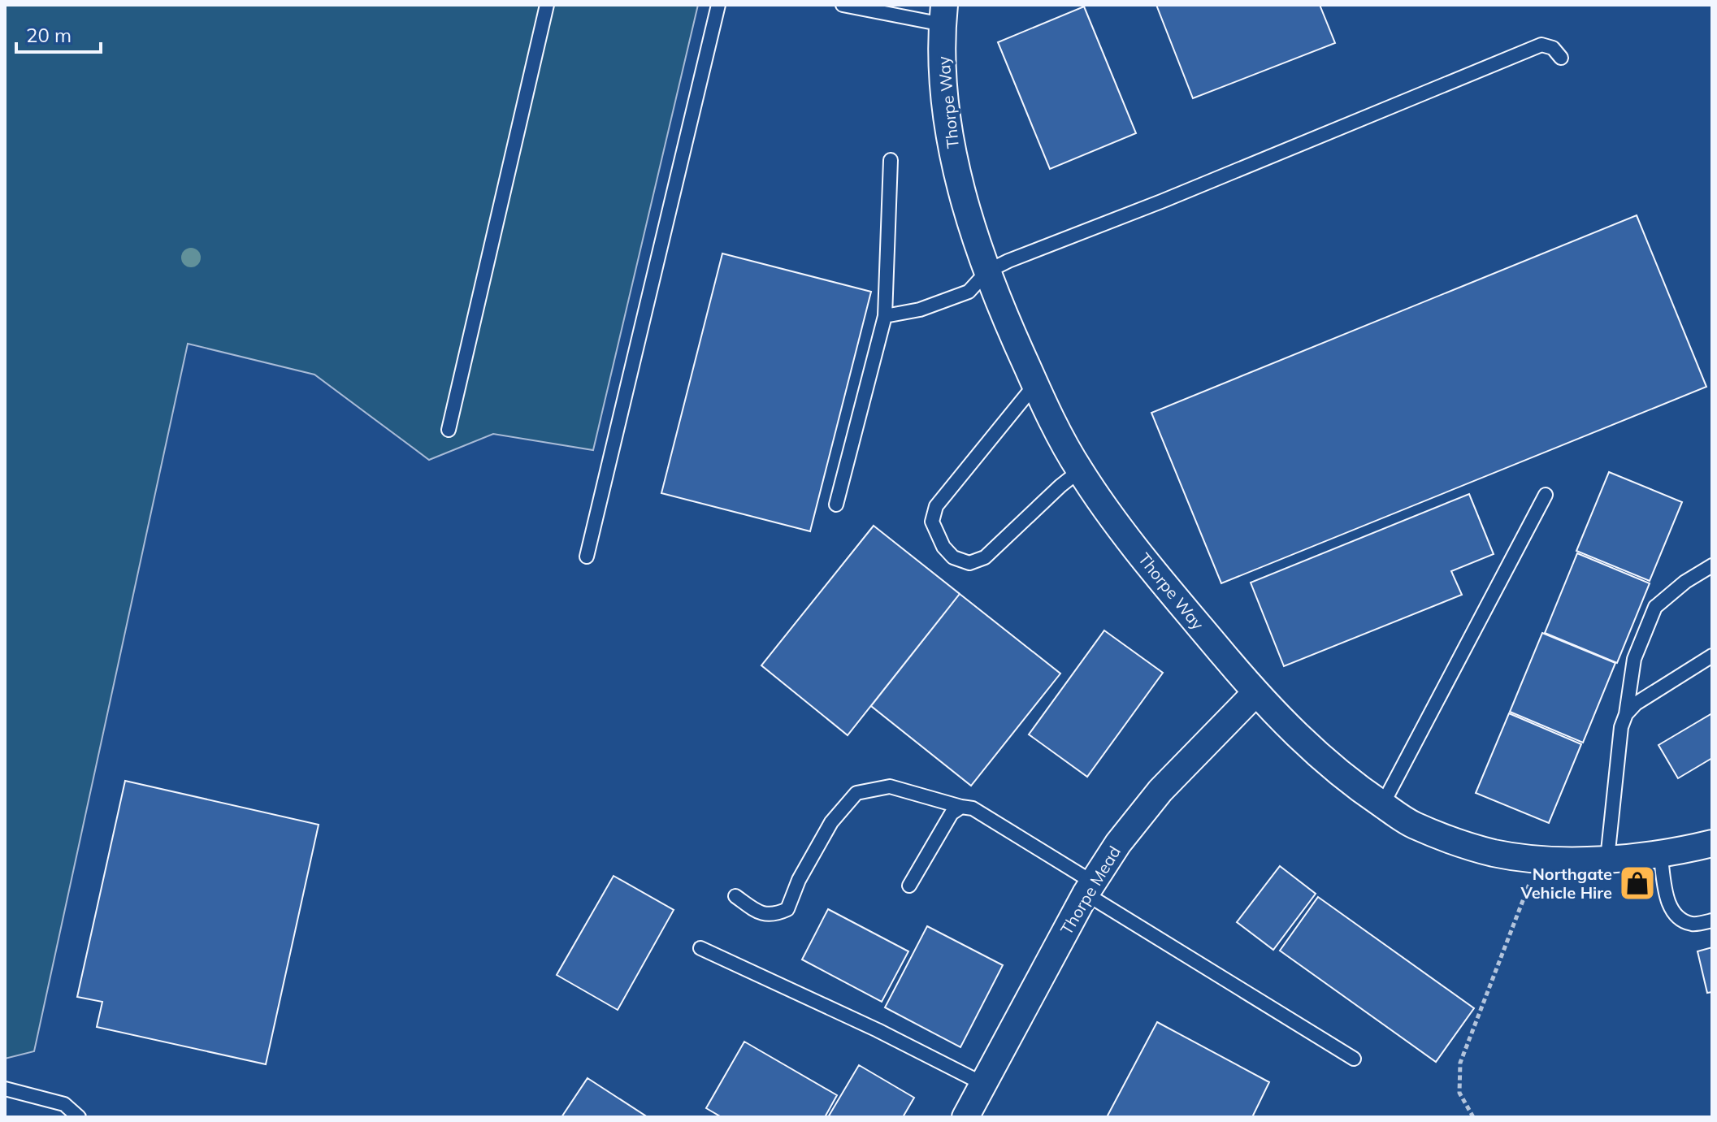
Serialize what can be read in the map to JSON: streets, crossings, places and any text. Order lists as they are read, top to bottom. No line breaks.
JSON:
{"streets":{"street":["Thorpe Way","Thorpe Mead"]},"crossings":[["Thorpe Way","Thorpe Mead"]],"places":{"shop":["Northgate Vehicle Hire"]},"scale_bar":"20 m"}
